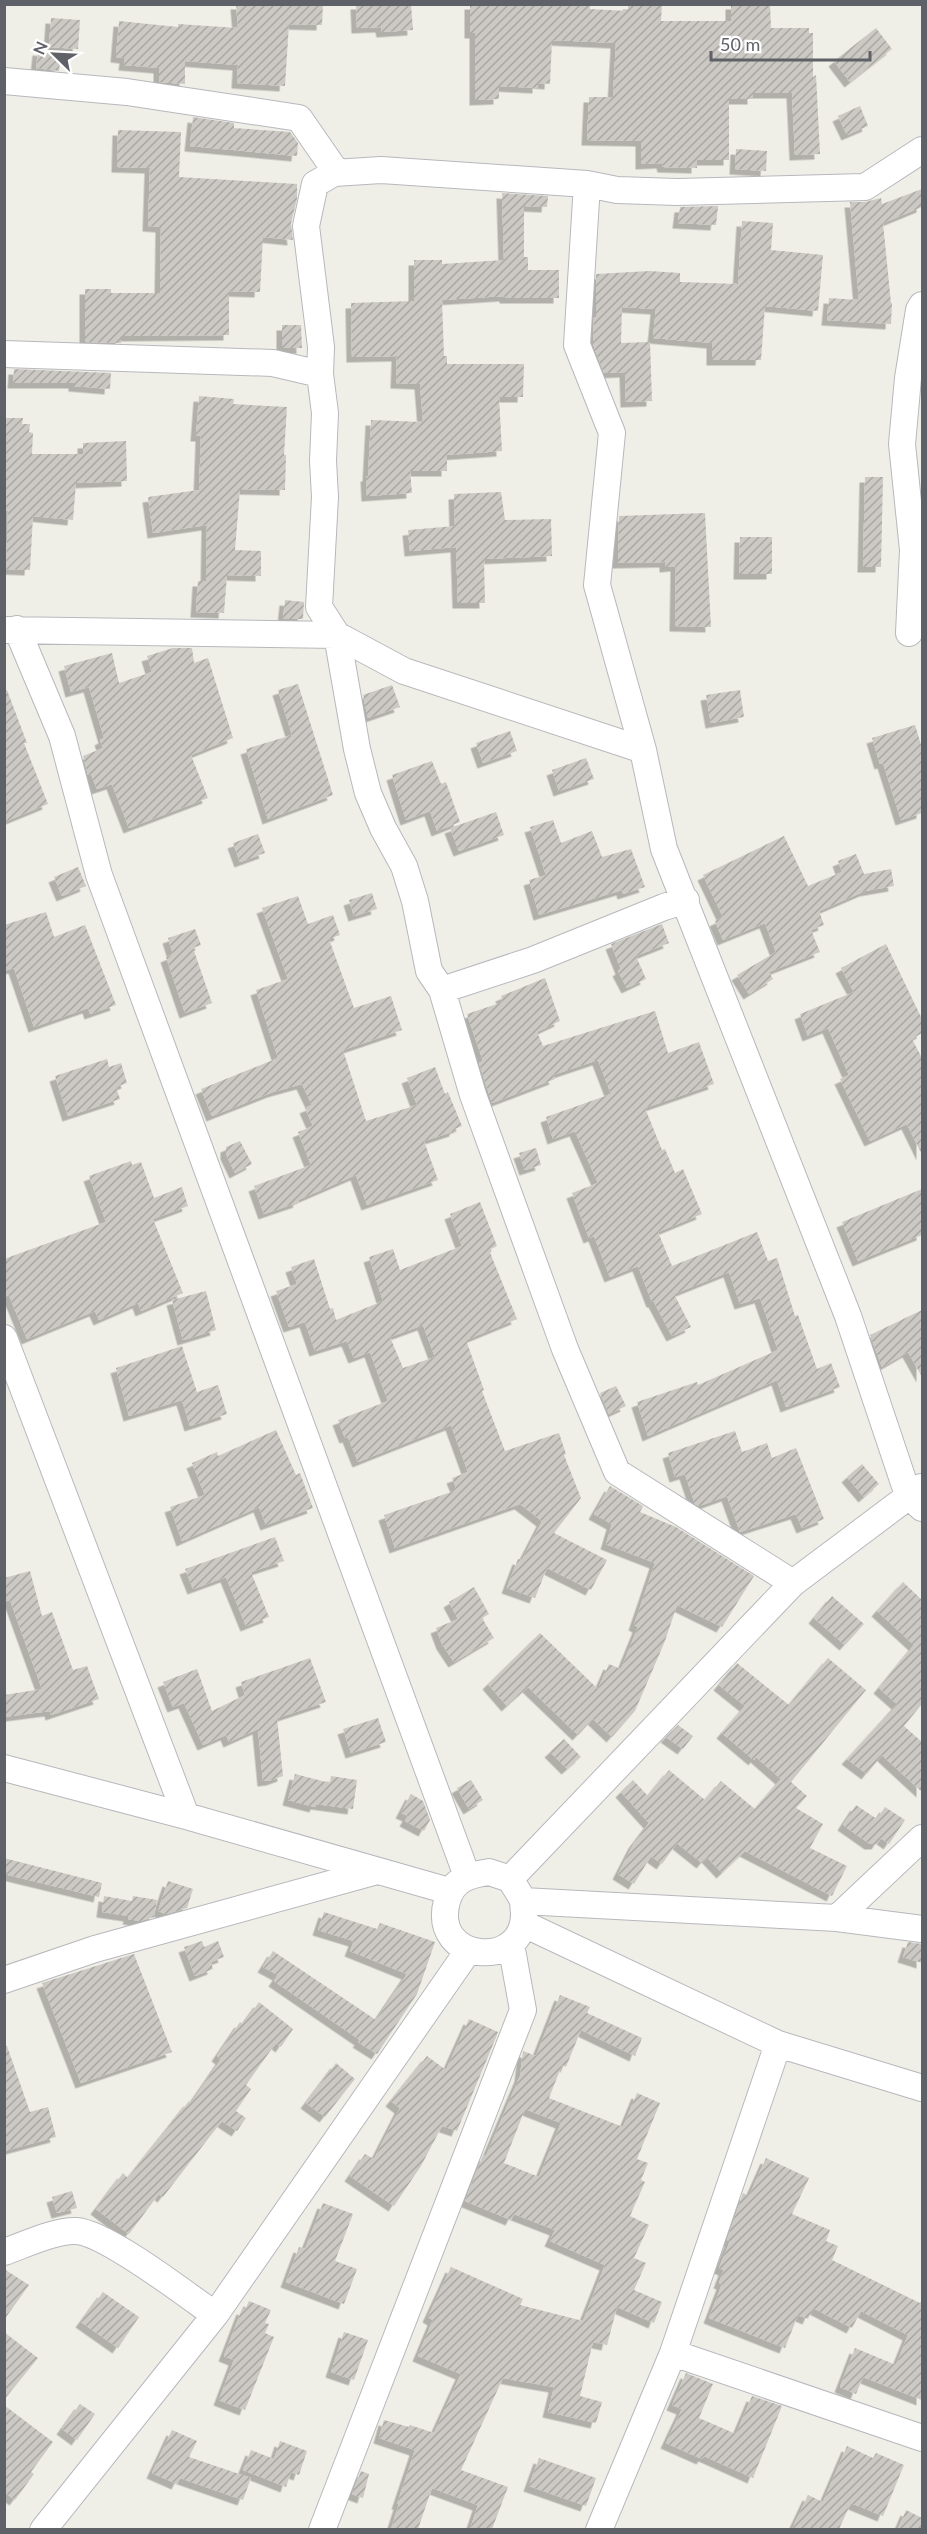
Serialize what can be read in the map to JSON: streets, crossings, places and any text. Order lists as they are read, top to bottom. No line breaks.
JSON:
{"scale_bar":"50 m","north":"top left"}
